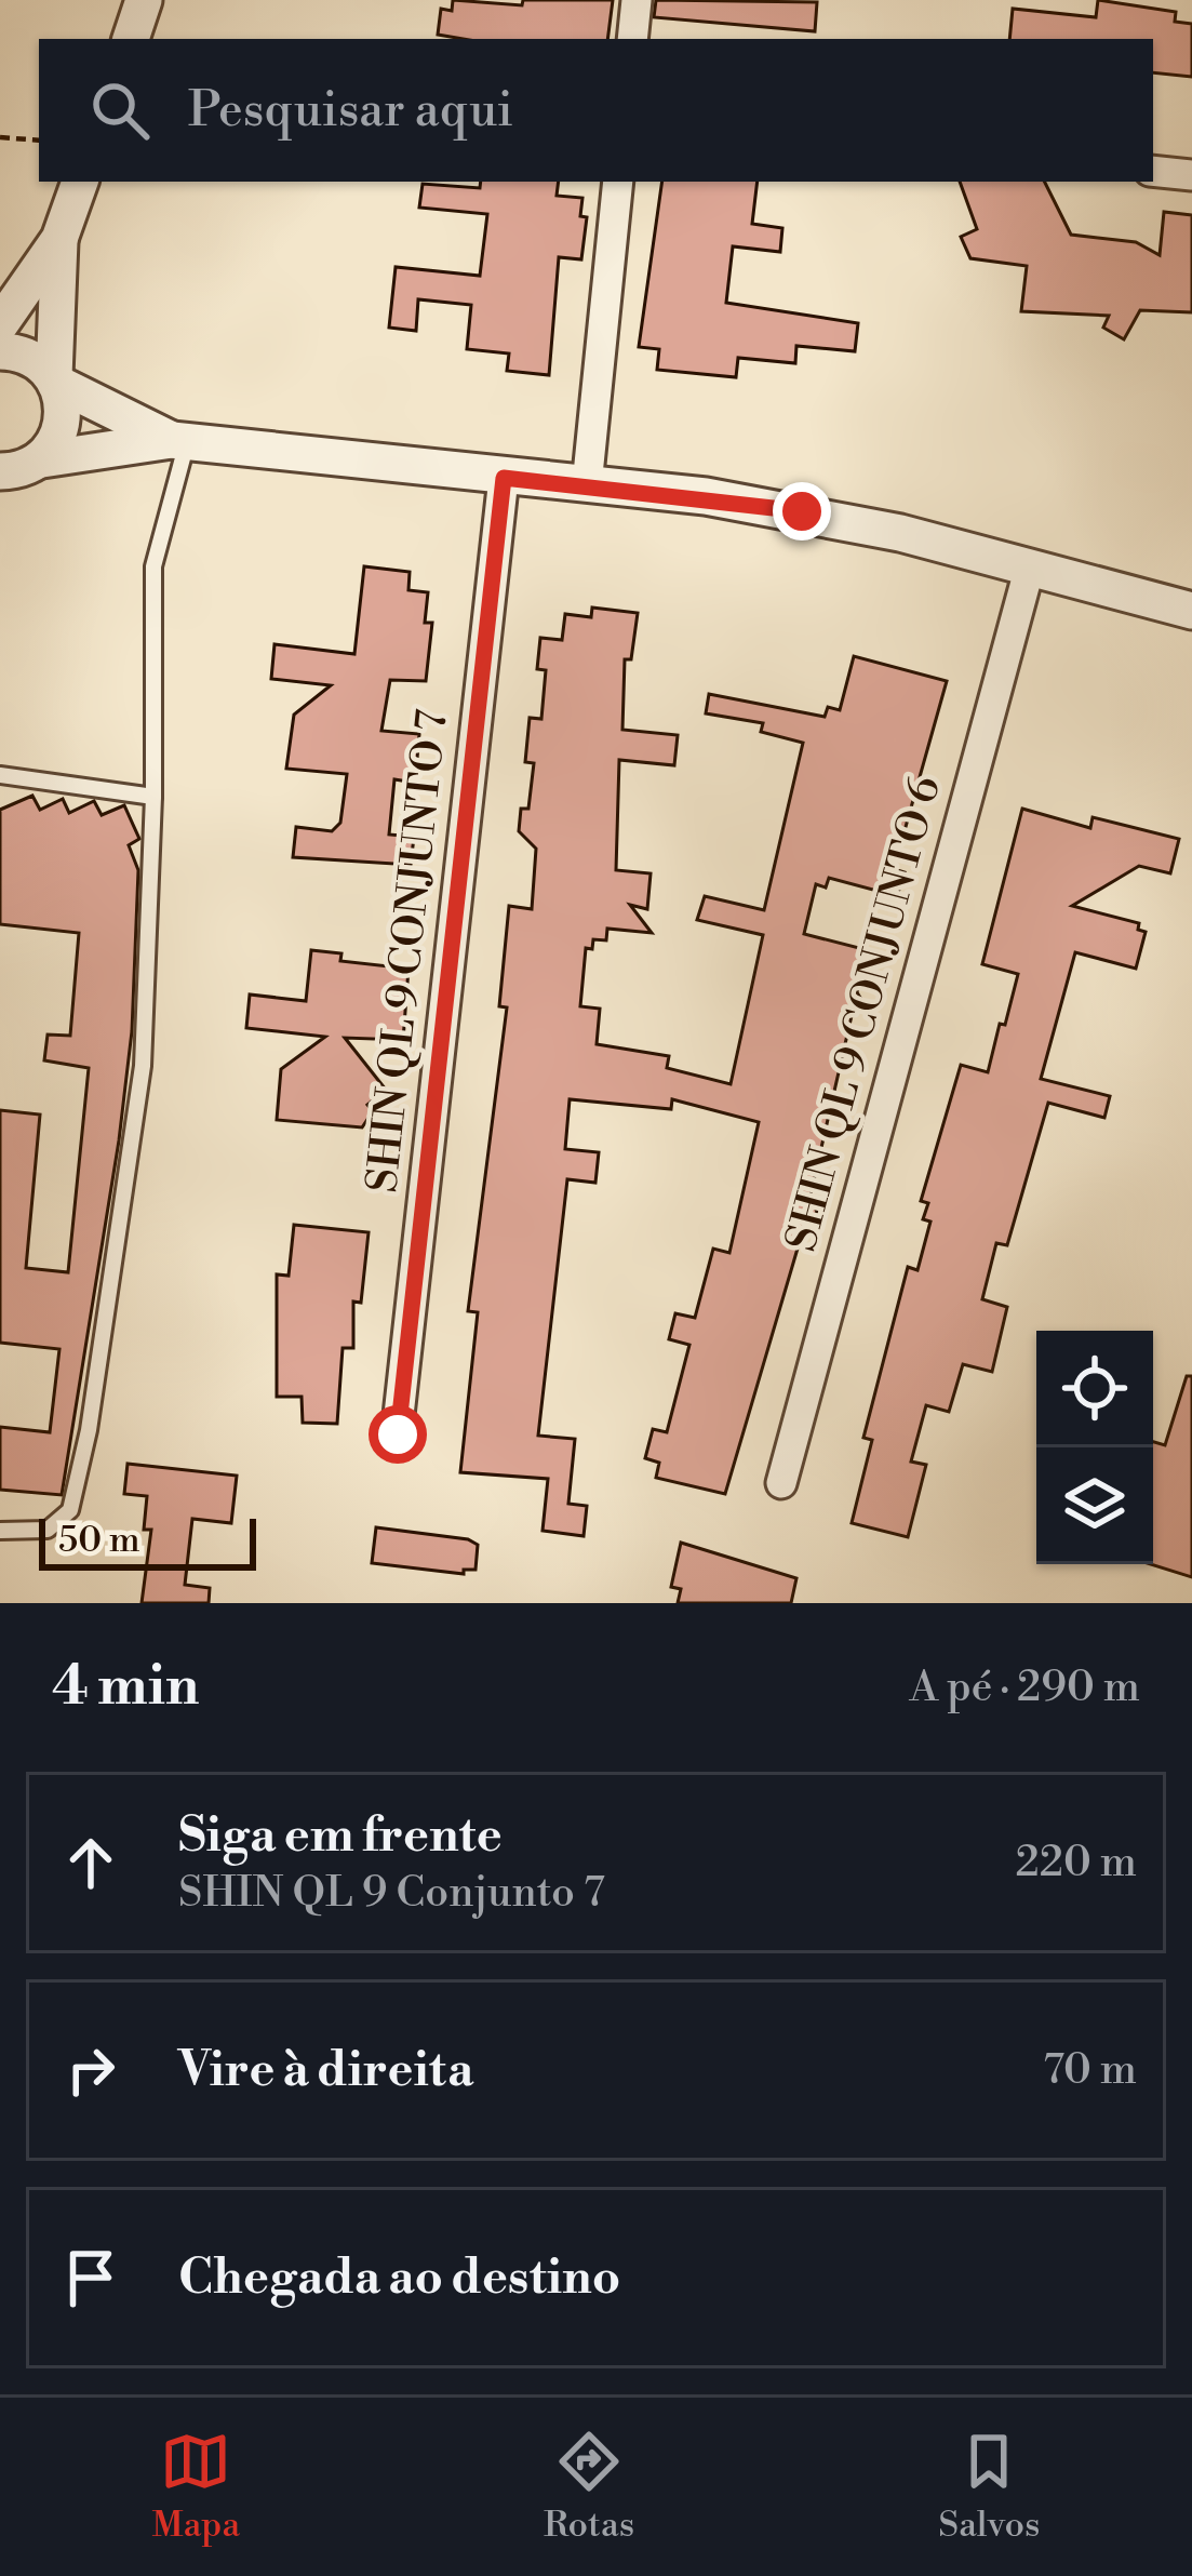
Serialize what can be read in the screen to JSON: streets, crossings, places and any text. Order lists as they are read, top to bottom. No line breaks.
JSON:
{"streets":{"street":["SHIN QL 9 CONJUNTO 7","SHIN QL 9 CONJUNTO 6"]},"scale_bar":"50 m","page":{"search":"Pesquisar aqui","scale":"50 m","heading":["4 min","A pé · 290 m"],"list":[["Siga em frente","SHIN QL 9 Conjunto 7","220 m"],["Vire à direita","70 m"],"Chegada ao destino"],"nav":["Mapa","Rotas","Salvos"]}}
